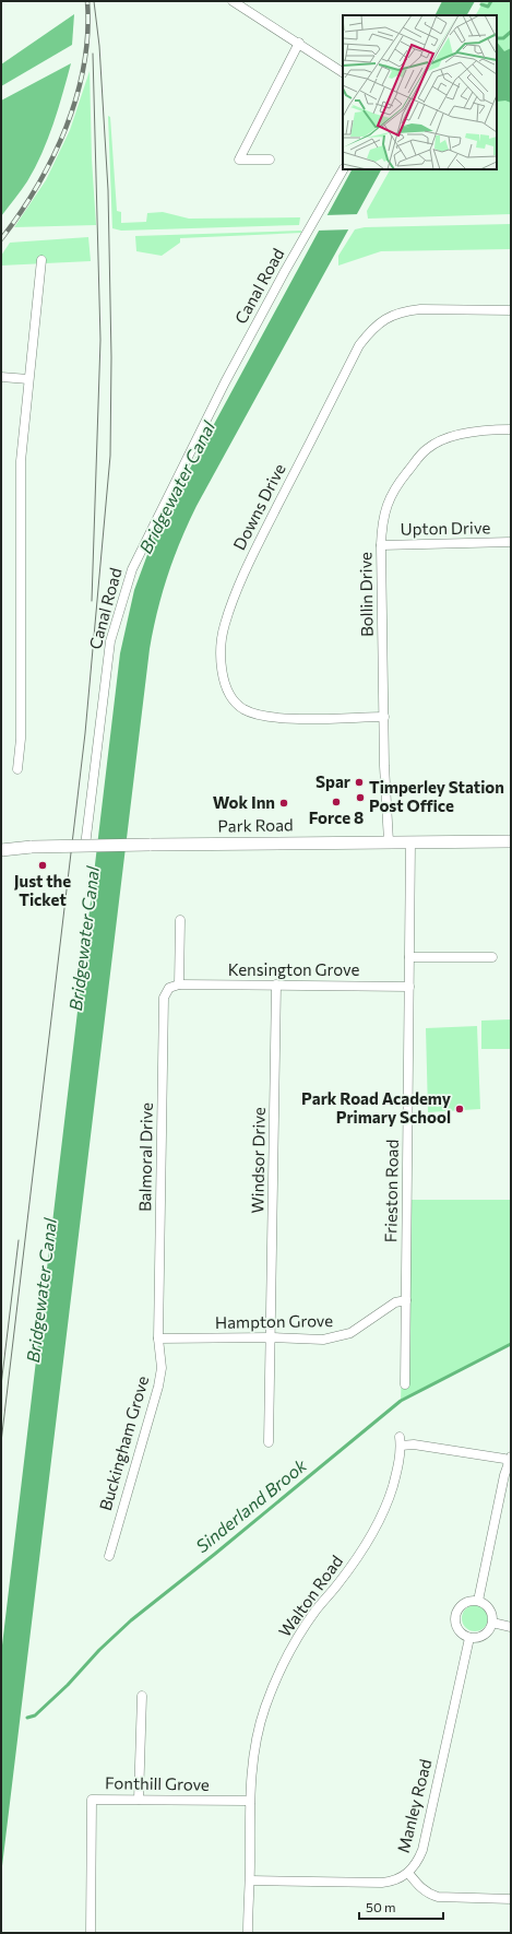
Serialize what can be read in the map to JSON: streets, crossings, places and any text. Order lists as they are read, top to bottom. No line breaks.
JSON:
{"streets":{"main road":["Park Road"],"street":["Canal Road","Downs Drive","Upton Drive","Bollin Drive","Kensington Grove","Balmoral Drive","Windsor Drive","Frieston Road","Hampton Grove","Buckingham Grove","Walton Road","Fonthill Grove","Manley Road"]},"crossings":[["Canal Road","Park Road"],["Downs Drive","Bollin Drive"],["Upton Drive","Bollin Drive"],["Bollin Drive","Park Road"],["Park Road","Frieston Road"],["Kensington Grove","Balmoral Drive"],["Kensington Grove","Windsor Drive"],["Kensington Grove","Frieston Road"],["Balmoral Drive","Hampton Grove"],["Balmoral Drive","Buckingham Grove"],["Windsor Drive","Hampton Grove"],["Frieston Road","Hampton Grove"],["Hampton Grove","Buckingham Grove"],["Walton Road","Fonthill Grove"],["Walton Road","Manley Road"]],"water":["Bridgewater Canal","Sinderland Brook"],"places":["Spar","Timperley Station Post Office","Force 8","Wok Inn","Just the Ticket","Park Road Academy Primary School"],"scale_bar":"50 m"}
